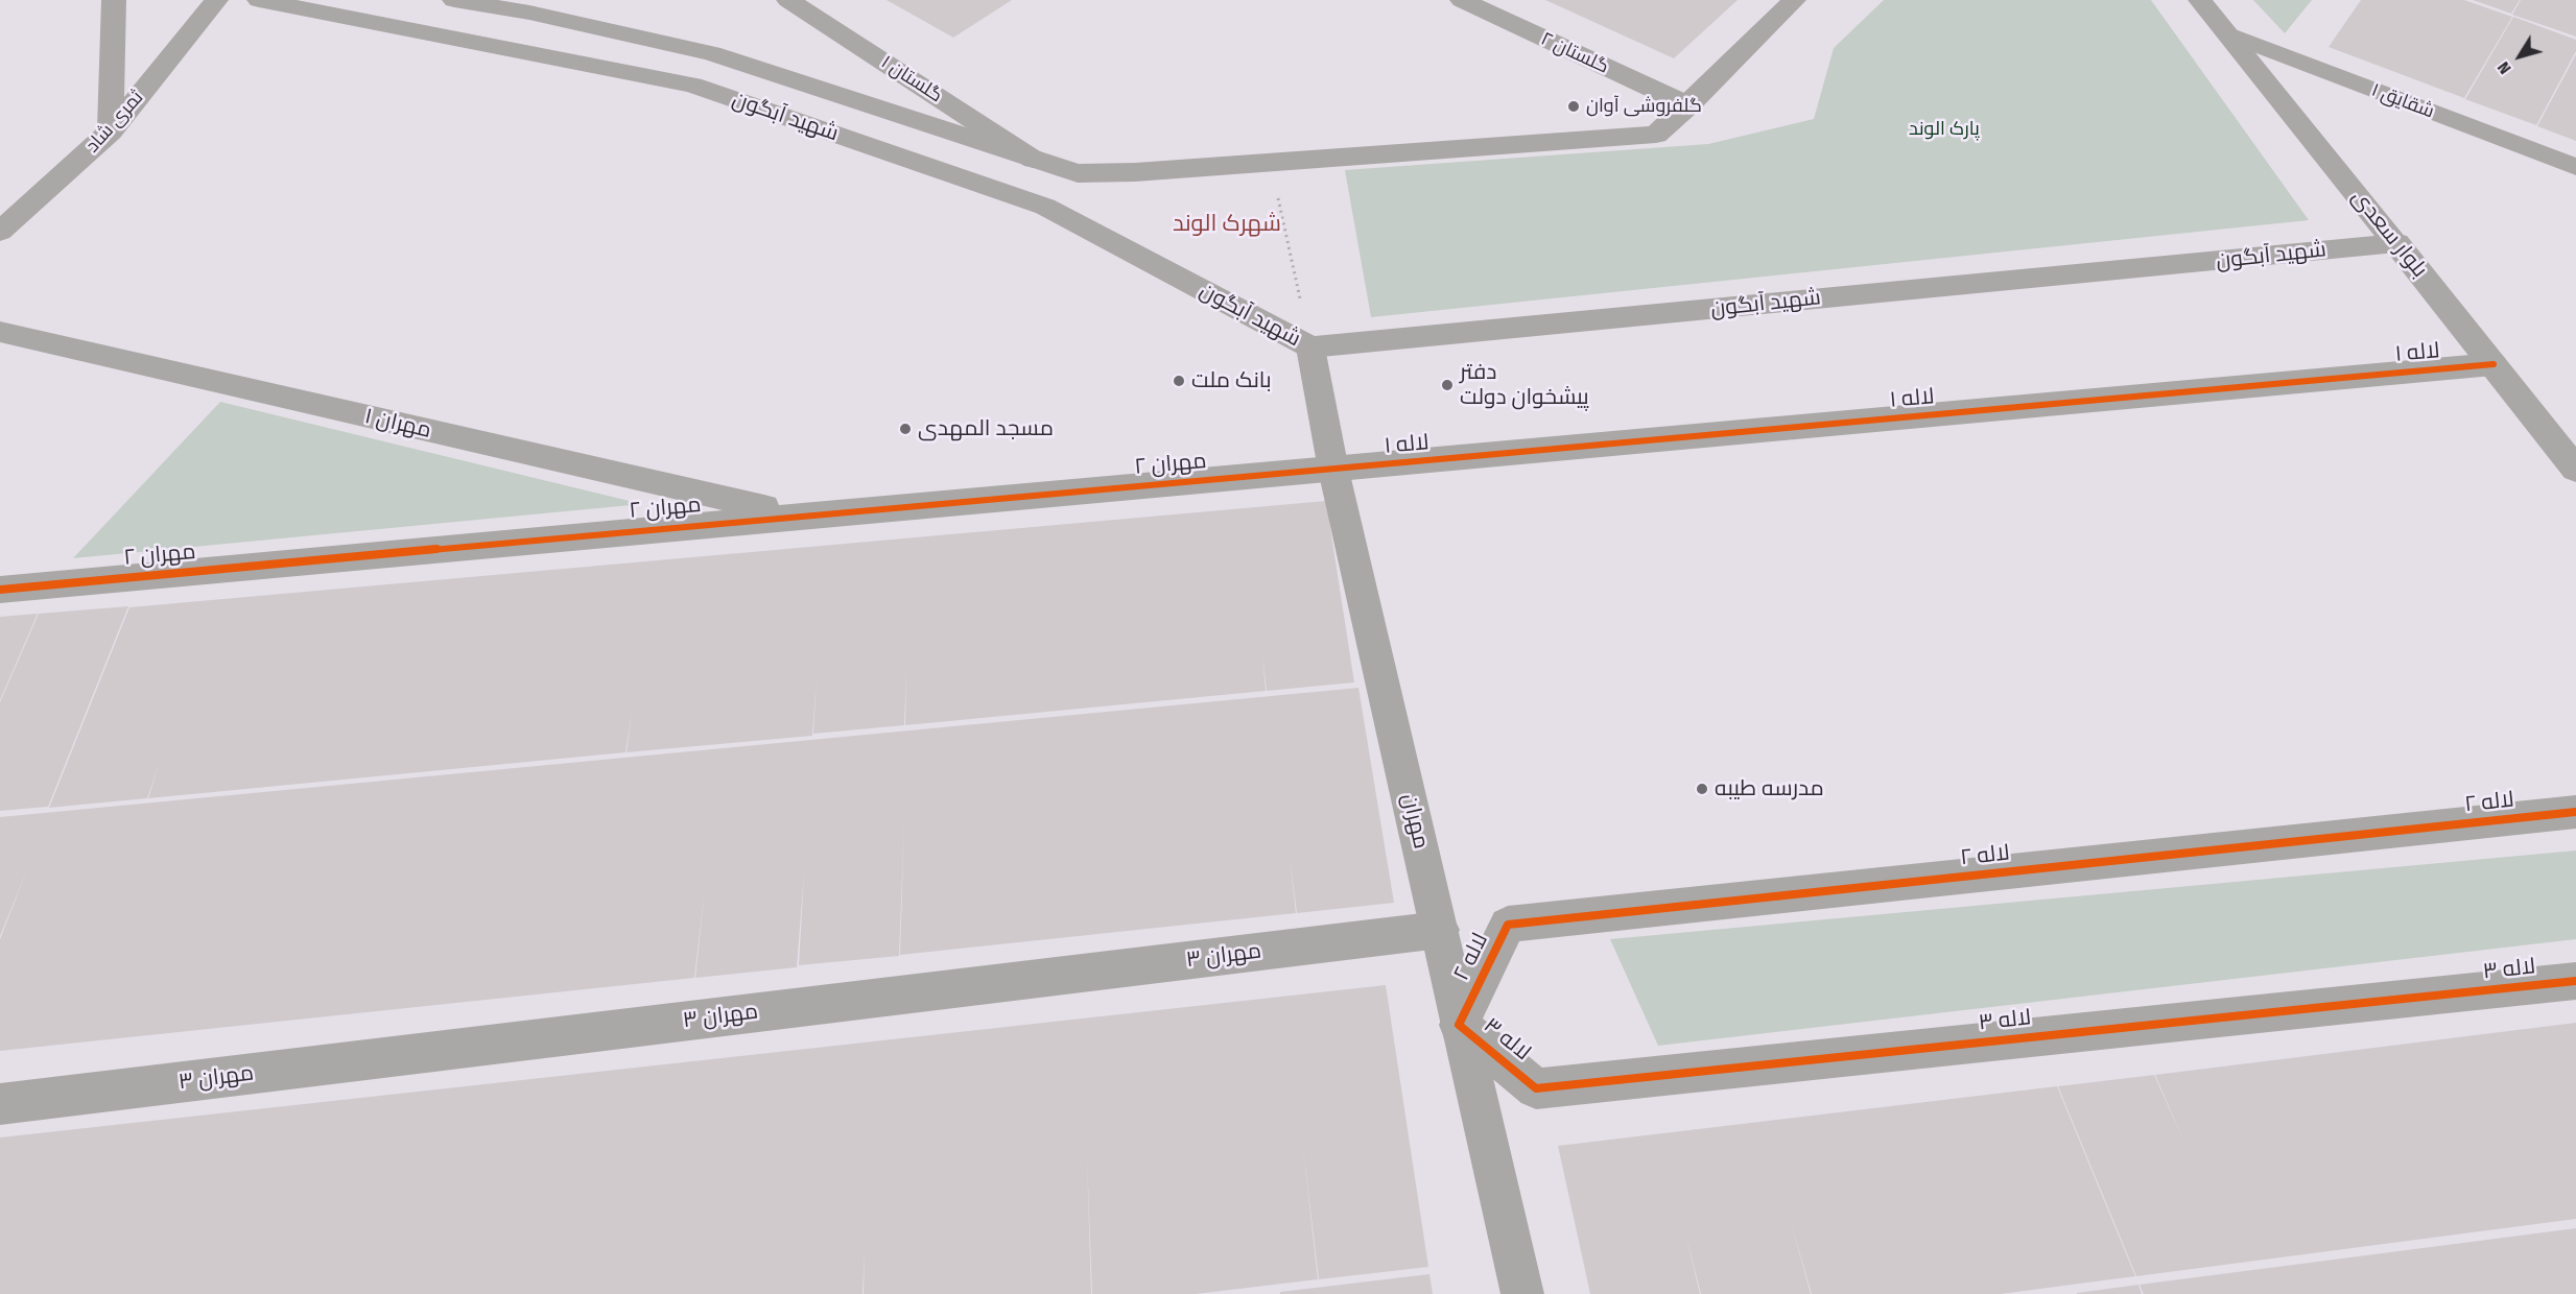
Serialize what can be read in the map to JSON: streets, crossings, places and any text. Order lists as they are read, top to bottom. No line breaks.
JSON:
{"streets":{"main road":["شهید آبگون","بلوار سعدی"],"street":["گلستان ۲","گلستان ۱","شقایق ۱","ثمری شاد","لاله ۱","۱ مهران","مهران ۲","لاله ۲","مهران","مهران ۳","لاله ۳"]},"crossings":[["گلستان ۲","شهید آبگون"],["گلستان ۱","شهید آبگون"],["شقایق ۱","بلوار سعدی"],["شهید آبگون","بلوار سعدی"],["شهید آبگون","مهران"],["بلوار سعدی","لاله ۱"],["لاله ۱","مهران ۲"],["لاله ۱","مهران"],["۱ مهران","مهران ۲"],["مهران ۲","مهران"],["لاله ۲","مهران"],["لاله ۲","لاله ۳"],["مهران","مهران ۳"],["مهران","لاله ۳"]],"districts":["شهرک الوند"],"parks":["پارک الوند"],"places":["گلفروشی آوان","بانک ملت","دفتر پیشخوان دولت","مسجد المهدی","مدرسه طیبه"],"north":"bottom left"}
